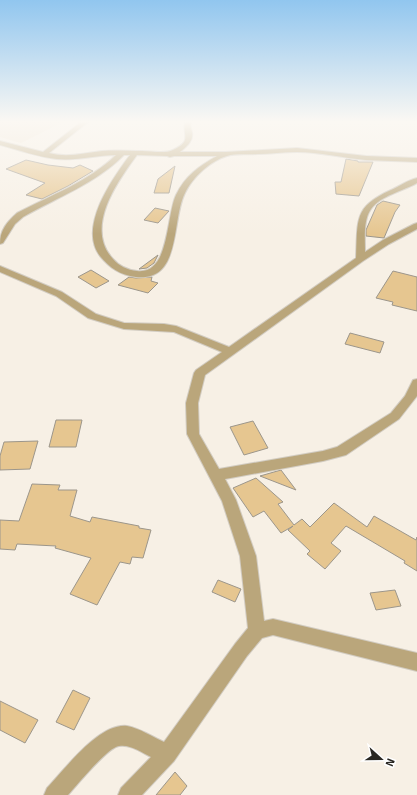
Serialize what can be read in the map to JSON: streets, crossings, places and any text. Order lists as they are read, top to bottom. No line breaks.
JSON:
{"north":"right"}
